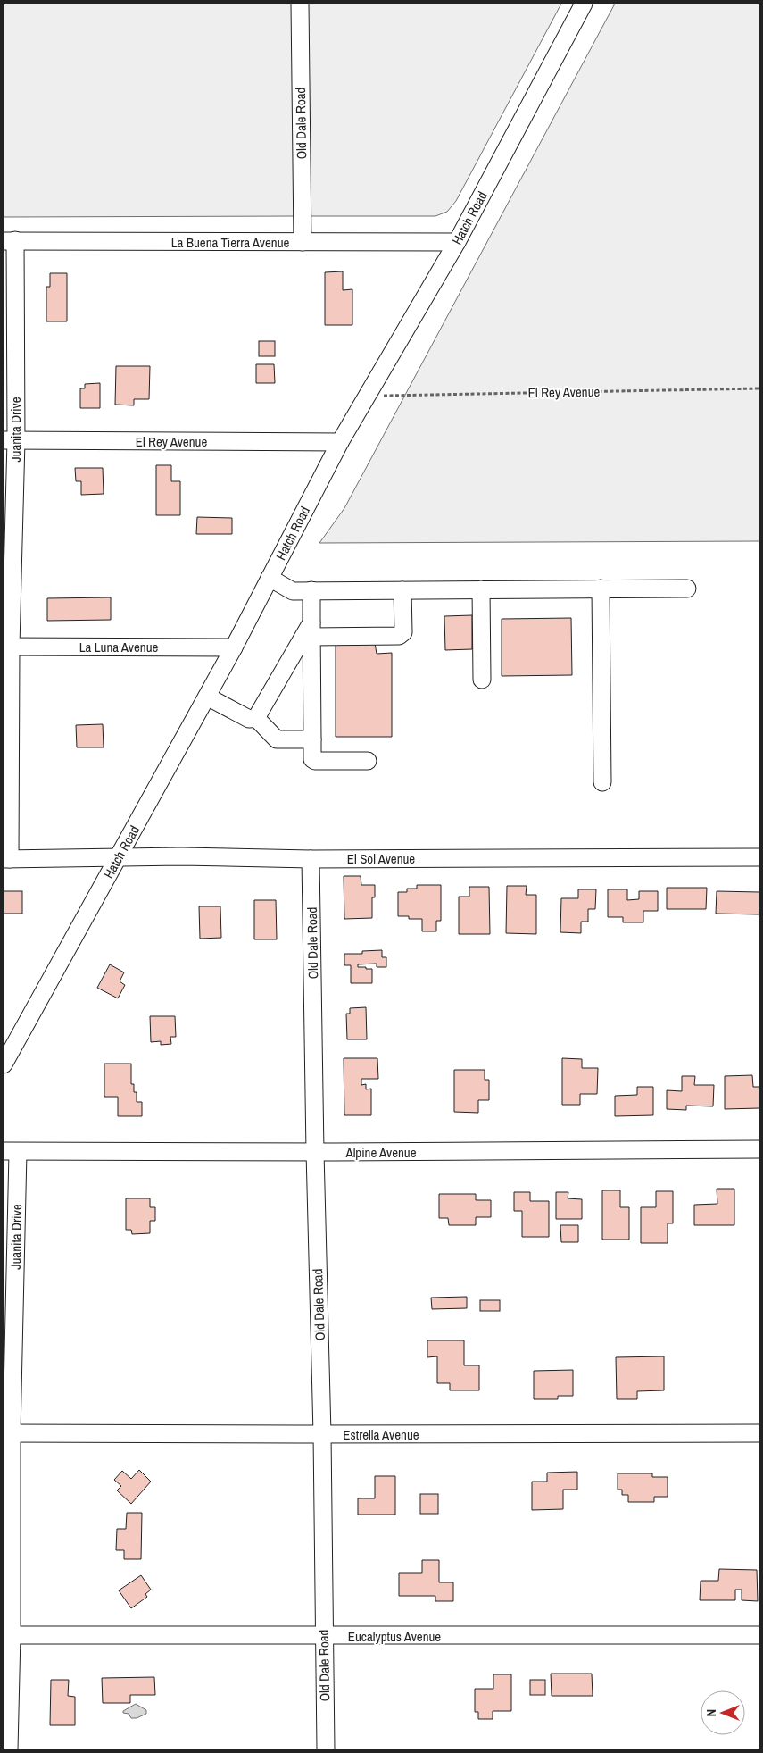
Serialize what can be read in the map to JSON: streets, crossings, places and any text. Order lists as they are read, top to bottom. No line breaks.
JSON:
{"streets":{"street":["Old Dale Road","Hatch Road","La Buena Tierra Avenue","El Rey Avenue","Juanita Drive","La Luna Avenue","El Sol Avenue","Alpine Avenue","Estrella Avenue","Eucalyptus Avenue"]},"crossings":[["Old Dale Road","La Buena Tierra Avenue"],["Old Dale Road","El Sol Avenue"],["Old Dale Road","Alpine Avenue"],["Old Dale Road","Estrella Avenue"],["Old Dale Road","Eucalyptus Avenue"],["Hatch Road","La Buena Tierra Avenue"],["Hatch Road","El Rey Avenue"],["Hatch Road","La Luna Avenue"],["Hatch Road","El Sol Avenue"],["La Buena Tierra Avenue","Juanita Drive"],["El Rey Avenue","Juanita Drive"],["Juanita Drive","La Luna Avenue"],["Juanita Drive","El Sol Avenue"],["Juanita Drive","Alpine Avenue"],["Juanita Drive","Estrella Avenue"],["Juanita Drive","Eucalyptus Avenue"]],"north":"left"}
